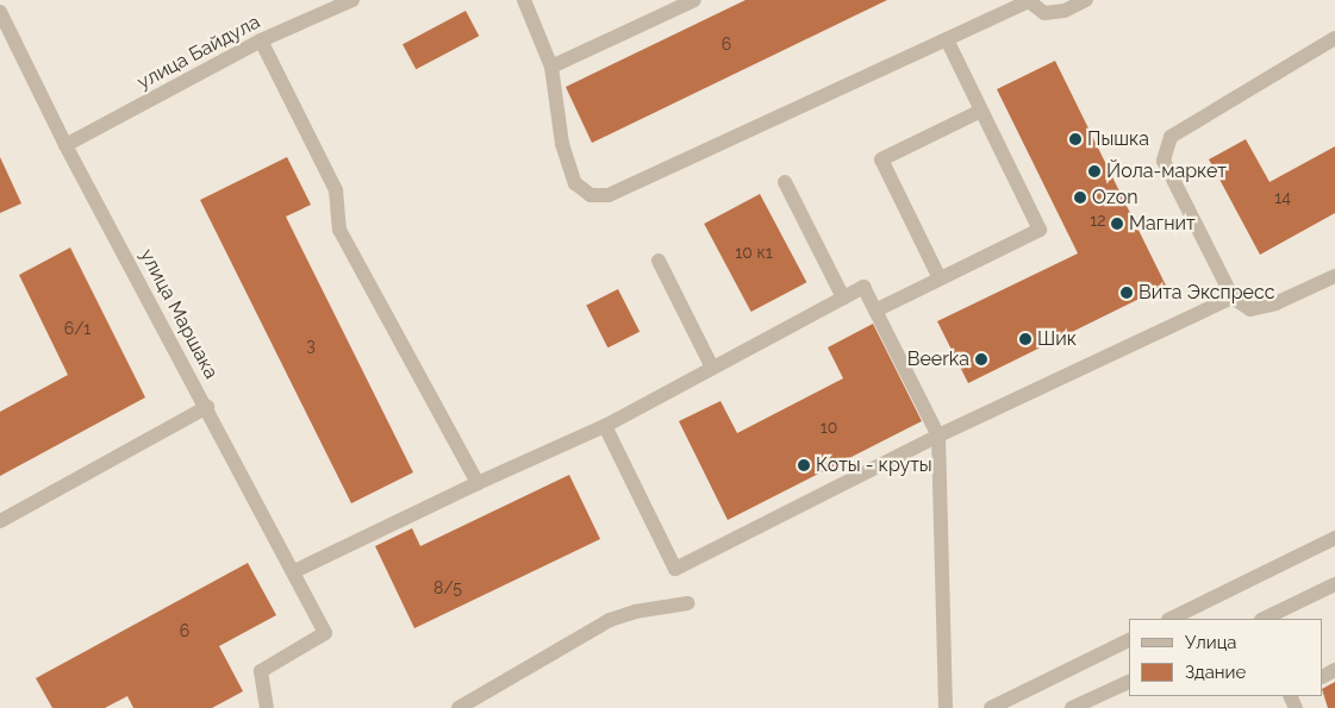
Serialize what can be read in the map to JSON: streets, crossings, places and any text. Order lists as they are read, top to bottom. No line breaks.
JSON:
{"streets":{"street":["улица Байдула","улица Маршака"]},"crossings":[["улица Байдула","улица Маршака"]],"places":["Пышка","Йола-маркет","Ozon","Магнит","Вита Экспресс","Шик","Beerka","Коты - круты"],"house_numbers":["6","14","12","10 к1","6/1","3","10","8/5","6"],"legend":["Улица","Здание"]}
